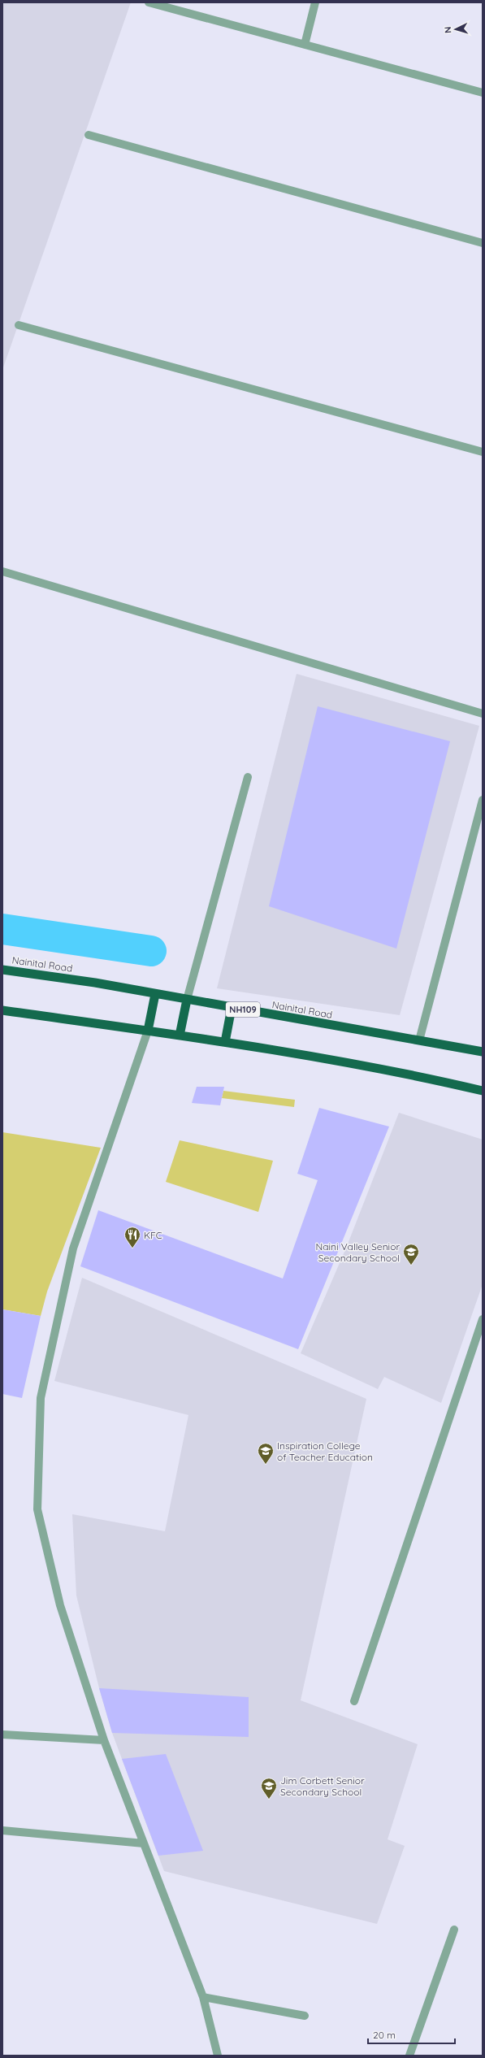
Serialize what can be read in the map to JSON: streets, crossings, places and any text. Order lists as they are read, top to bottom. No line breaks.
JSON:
{"streets":{"highway":["Nainital Road","NH109"]},"places":{"restaurant":["KFC"],"school or university":["Naini Valley Senior Secondary School","Inspiration College of Teacher Education","Jim Corbett Senior Secondary School"]},"scale_bar":"20 m","north":"left"}
